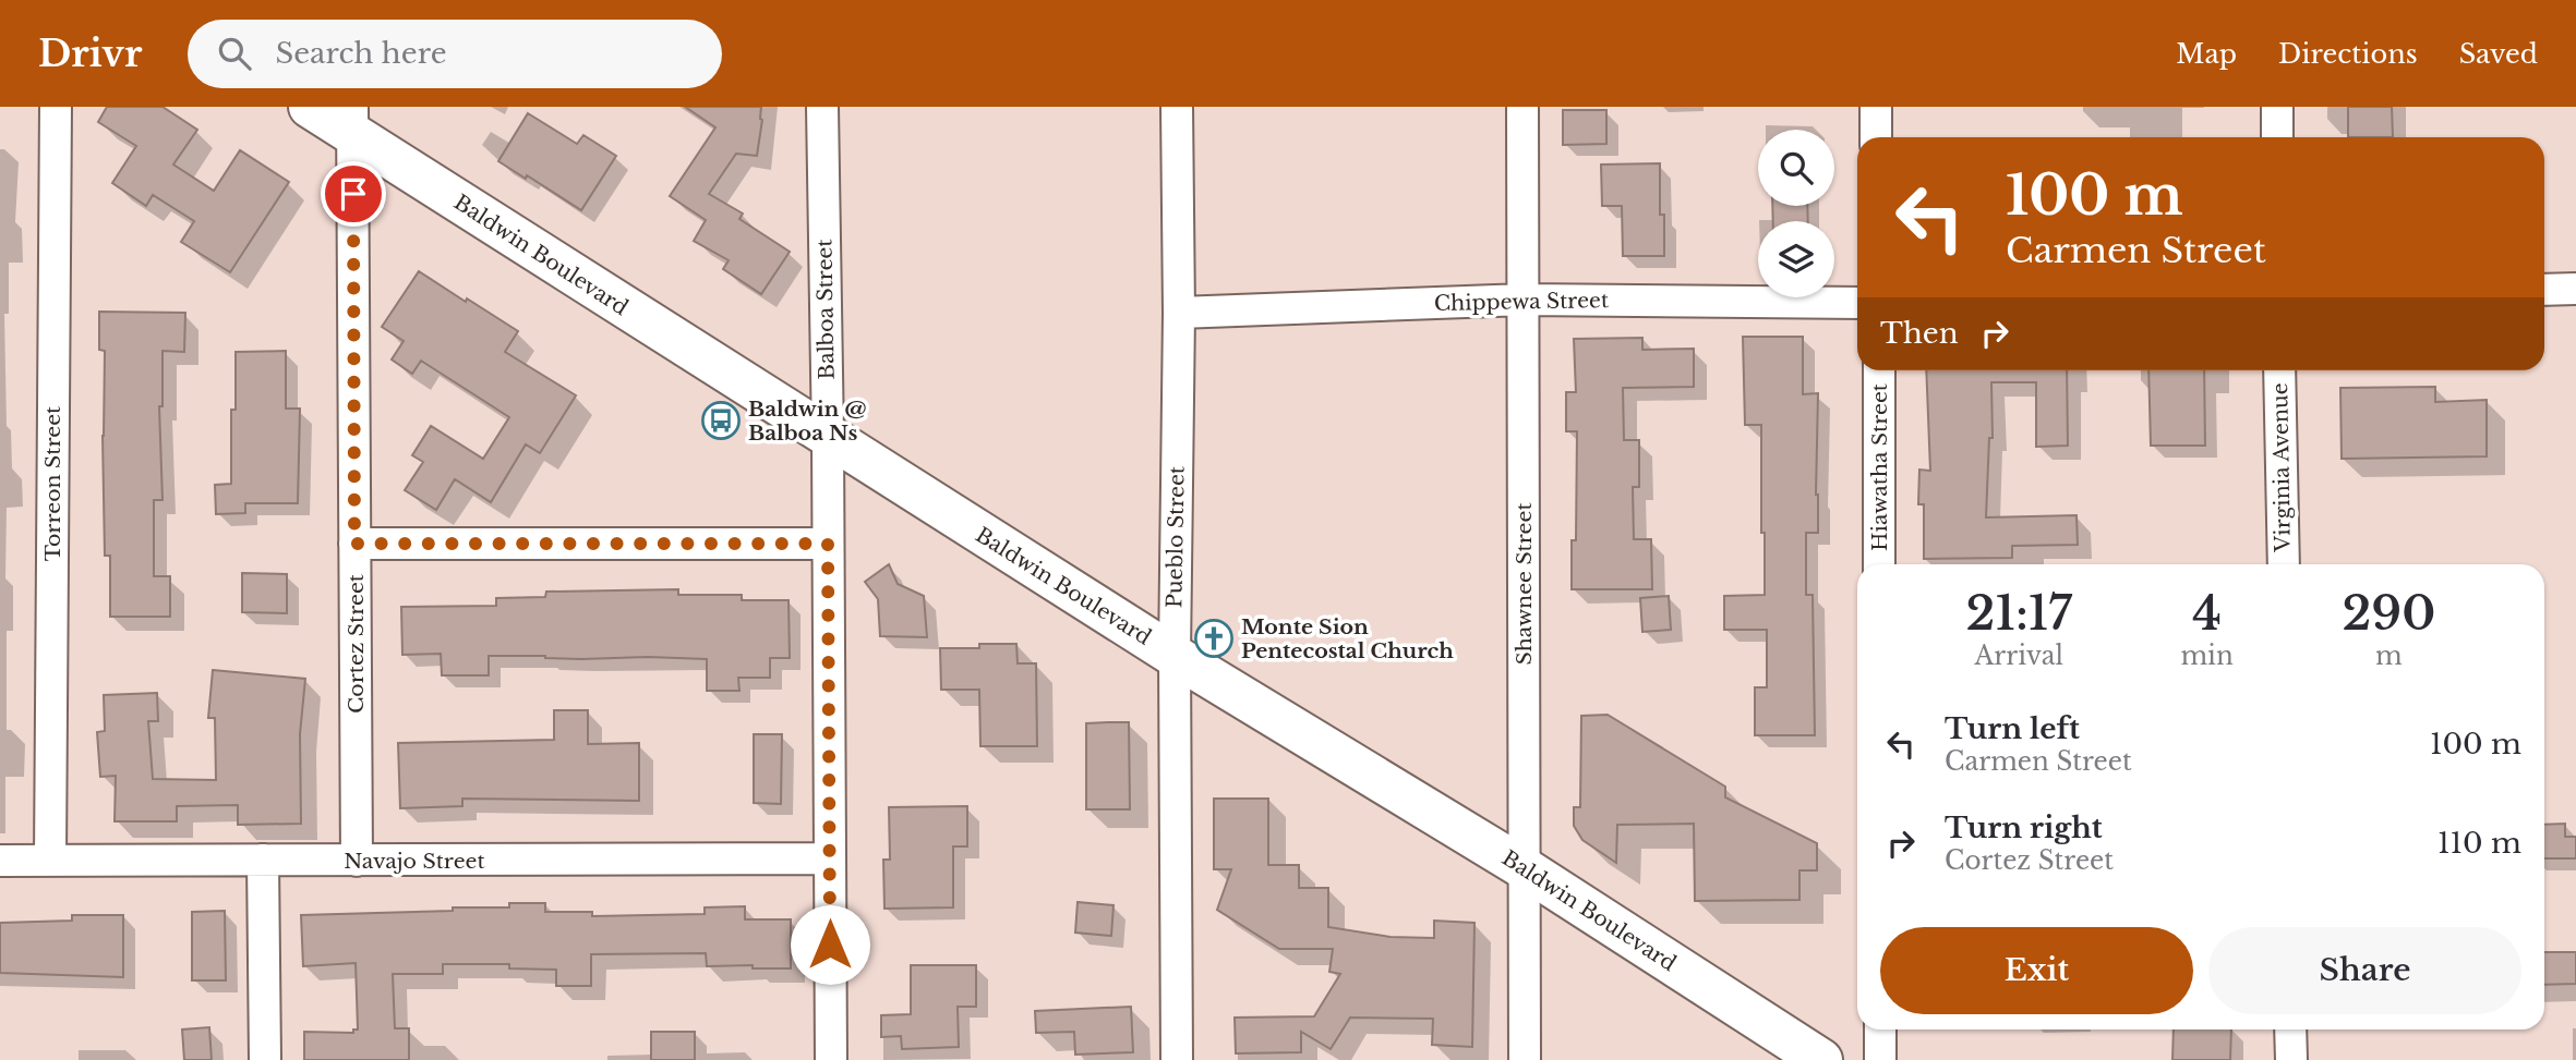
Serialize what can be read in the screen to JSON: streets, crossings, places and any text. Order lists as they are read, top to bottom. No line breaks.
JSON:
{"streets":{"main road":["Baldwin Boulevard"],"street":["Chippewa Street","Balboa Street","Hiawatha Street","Virginia Avenue","Torreon Street","Pueblo Street","Shawnee Street","Cortez Street","Navajo Street"]},"crossings":[["Baldwin Boulevard","Balboa Street"],["Baldwin Boulevard","Pueblo Street"],["Baldwin Boulevard","Shawnee Street"],["Baldwin Boulevard","Cortez Street"],["Chippewa Street","Pueblo Street"],["Chippewa Street","Shawnee Street"],["Balboa Street","Navajo Street"],["Torreon Street","Navajo Street"],["Cortez Street","Navajo Street"]],"places":{"bus stop":["Baldwin @ Balboa Ns"],"church":["Monte Sion Pentecostal Church"]},"page":{"header":"Drivr","search":"Search here","nav":["Map","Directions","Saved"],"turn":["100 m","Carmen Street"],"then":"Then","eta":["21:17","Arrival","4","min","290","m"],"list":[{"name":"Turn left","note":"Carmen Street","value":"100 m"},{"name":"Turn right","note":"Cortez Street","value":"110 m"}],"buttons":["Exit","Share"]}}
